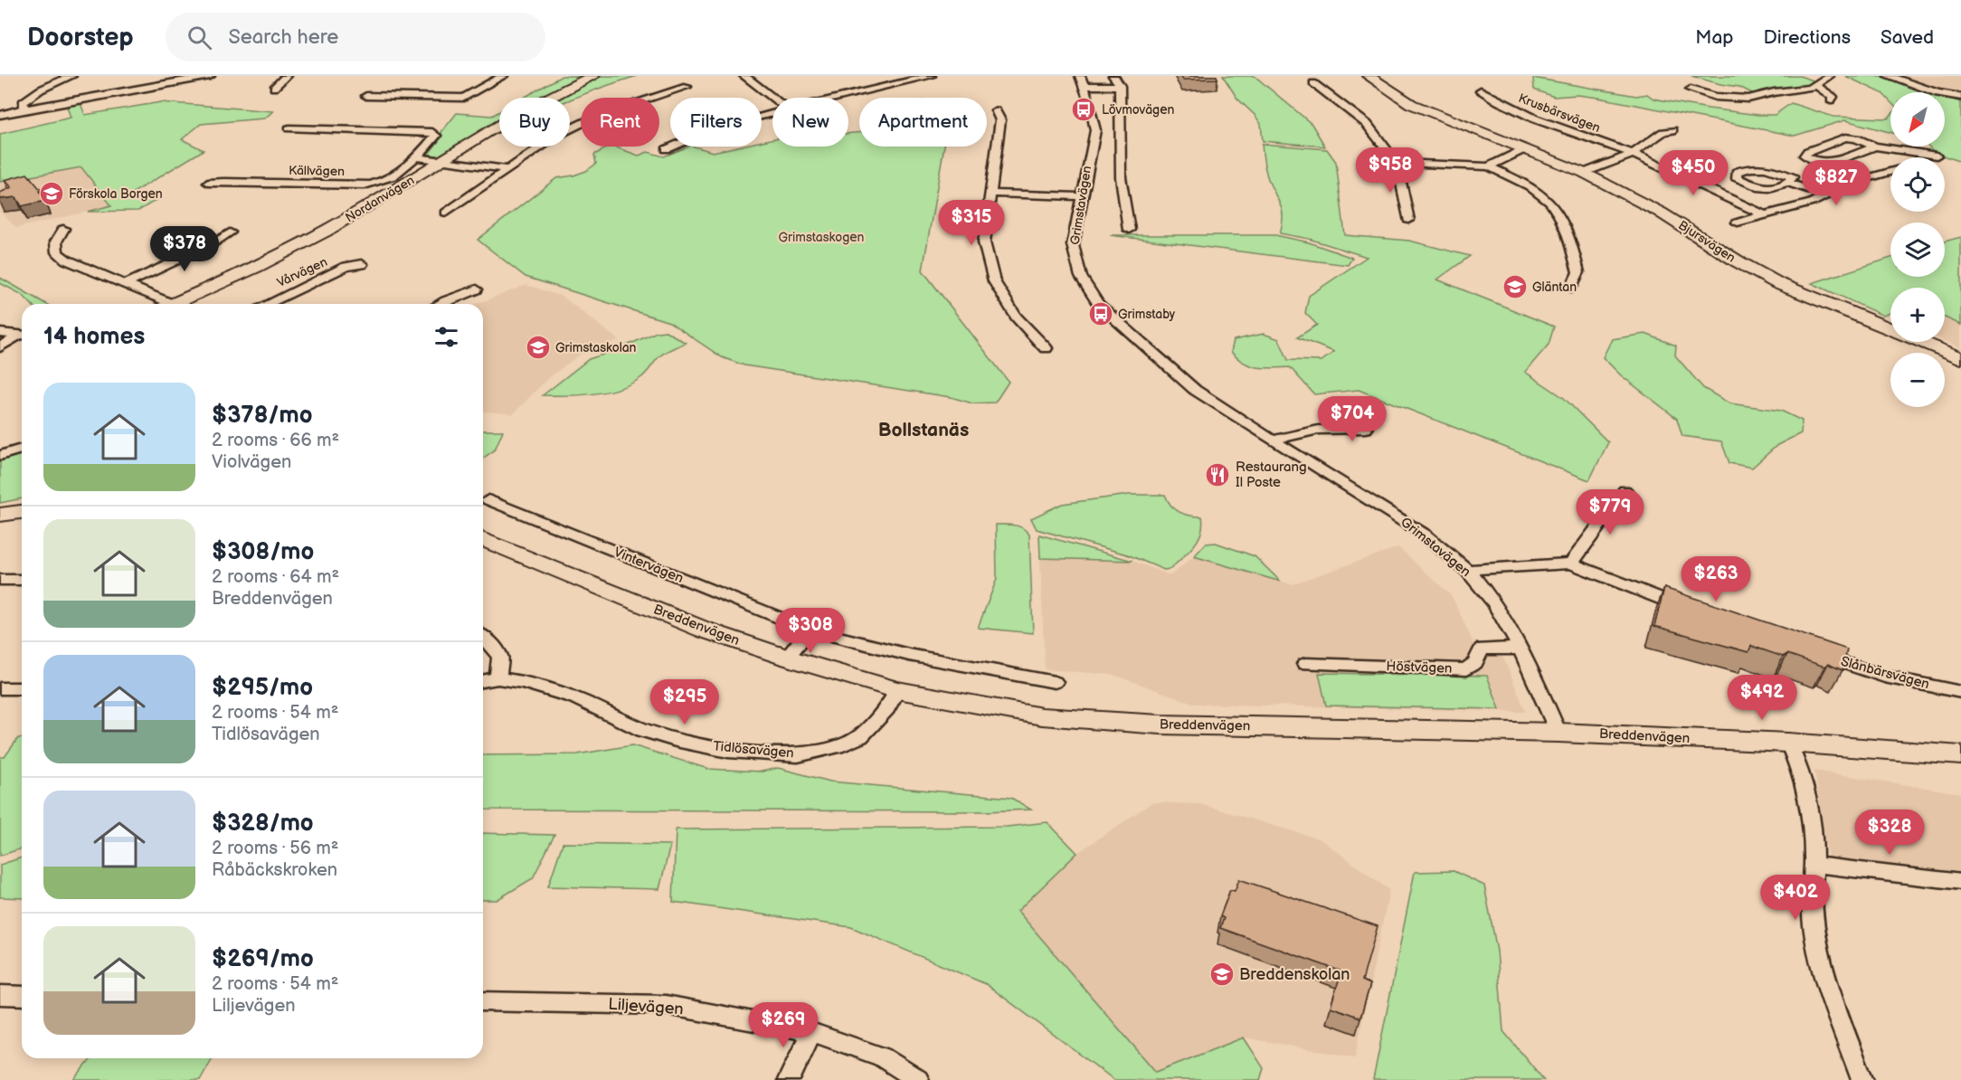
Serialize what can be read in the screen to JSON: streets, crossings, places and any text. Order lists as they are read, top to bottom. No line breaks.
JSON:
{"streets":{"street":["Krusbärsvägen","Källvägen","Nordanvägen","Grimstavägen","Bjursvägen","Vårvägen","Vintervägen","Breddenvägen","Höstvägen","Slånbärsvägen","Tidlösavägen","Liljevägen"]},"crossings":[["Grimstavägen","Breddenvägen"],["Grimstavägen","Höstvägen"],["Breddenvägen","Tidlösavägen"]],"districts":["Bollstanäs"],"parks":["Grimstaskogen"],"places":{"bus stop":["Lövmovägen","Grimstaby"],"school or university":["Förskola Borgen","Gläntan","Grimstaskolan","Breddenskolan"],"restaurant":["Restaurang Il Poste"]},"north":"bottom left","page":{"header":"Doorstep","search":"Search here","nav":["Map","Directions","Saved"],"map_buttons":["+","−"],"chip":["Buy","Rent","Filters","New","Apartment"],"price":["$958","$450","$827","$315","$378","$704","$779","$263","$308","$492","$295","$328","$402","$269"],"heading":"14 homes","list":[{"name":"$378/mo","note":"2 rooms · 66 m² · Violvägen"},{"name":"$308/mo","note":"2 rooms · 64 m² · Breddenvägen"},{"name":"$295/mo","note":"2 rooms · 54 m² · Tidlösavägen"},{"name":"$328/mo","note":"2 rooms · 56 m² · Råbäckskroken"},{"name":"$269/mo","note":"2 rooms · 54 m² · Liljevägen"}]}}
